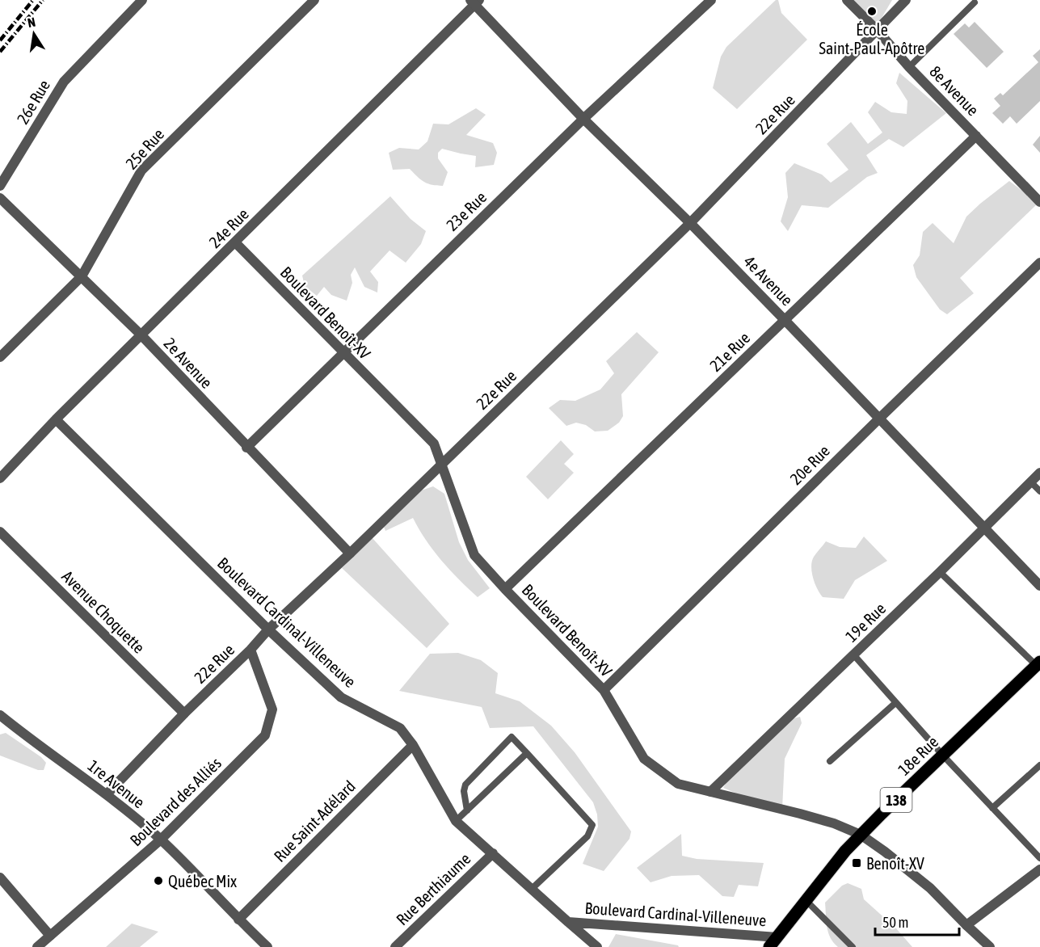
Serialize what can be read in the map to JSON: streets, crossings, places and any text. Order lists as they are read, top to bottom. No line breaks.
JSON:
{"streets":{"main road":["18e Rue","138"],"street":["8e Avenue","26e Rue","22e Rue","25e Rue","23e Rue","24e Rue","4e Avenue","Boulevard Benoît-XV","21e Rue","2e Avenue","20e Rue","Avenue Choquette","Boulevard Cardinal-Villeneuve","19e Rue","1re Avenue","Boulevard des Alliés","Rue Saint-Adélard","Rue Berthiaume"]},"crossings":[["8e Avenue","22e Rue"],["8e Avenue","21e Rue"],["22e Rue","4e Avenue"],["22e Rue","Boulevard Benoît-XV"],["22e Rue","2e Avenue"],["22e Rue","Avenue Choquette"],["22e Rue","Boulevard Cardinal-Villeneuve"],["22e Rue","1re Avenue"],["22e Rue","Boulevard des Alliés"],["25e Rue","2e Avenue"],["23e Rue","4e Avenue"],["23e Rue","Boulevard Benoît-XV"],["23e Rue","2e Avenue"],["24e Rue","4e Avenue"],["24e Rue","Boulevard Benoît-XV"],["24e Rue","2e Avenue"],["24e Rue","Boulevard Cardinal-Villeneuve"],["4e Avenue","21e Rue"],["4e Avenue","20e Rue"],["4e Avenue","19e Rue"],["Boulevard Benoît-XV","21e Rue"],["Boulevard Benoît-XV","20e Rue"],["Boulevard Benoît-XV","19e Rue"],["Boulevard Benoît-XV","18e Rue"],["Boulevard Cardinal-Villeneuve","18e Rue"],["Boulevard Cardinal-Villeneuve","Rue Saint-Adélard"],["Boulevard Cardinal-Villeneuve","Rue Berthiaume"],["1re Avenue","Boulevard des Alliés"],["1re Avenue","Rue Saint-Adélard"]],"places":{"other":["École Saint-Paul-Apôtre","Québec Mix"],"transit":["Benoît-XV"]},"scale_bar":"50 m","north":"top"}
